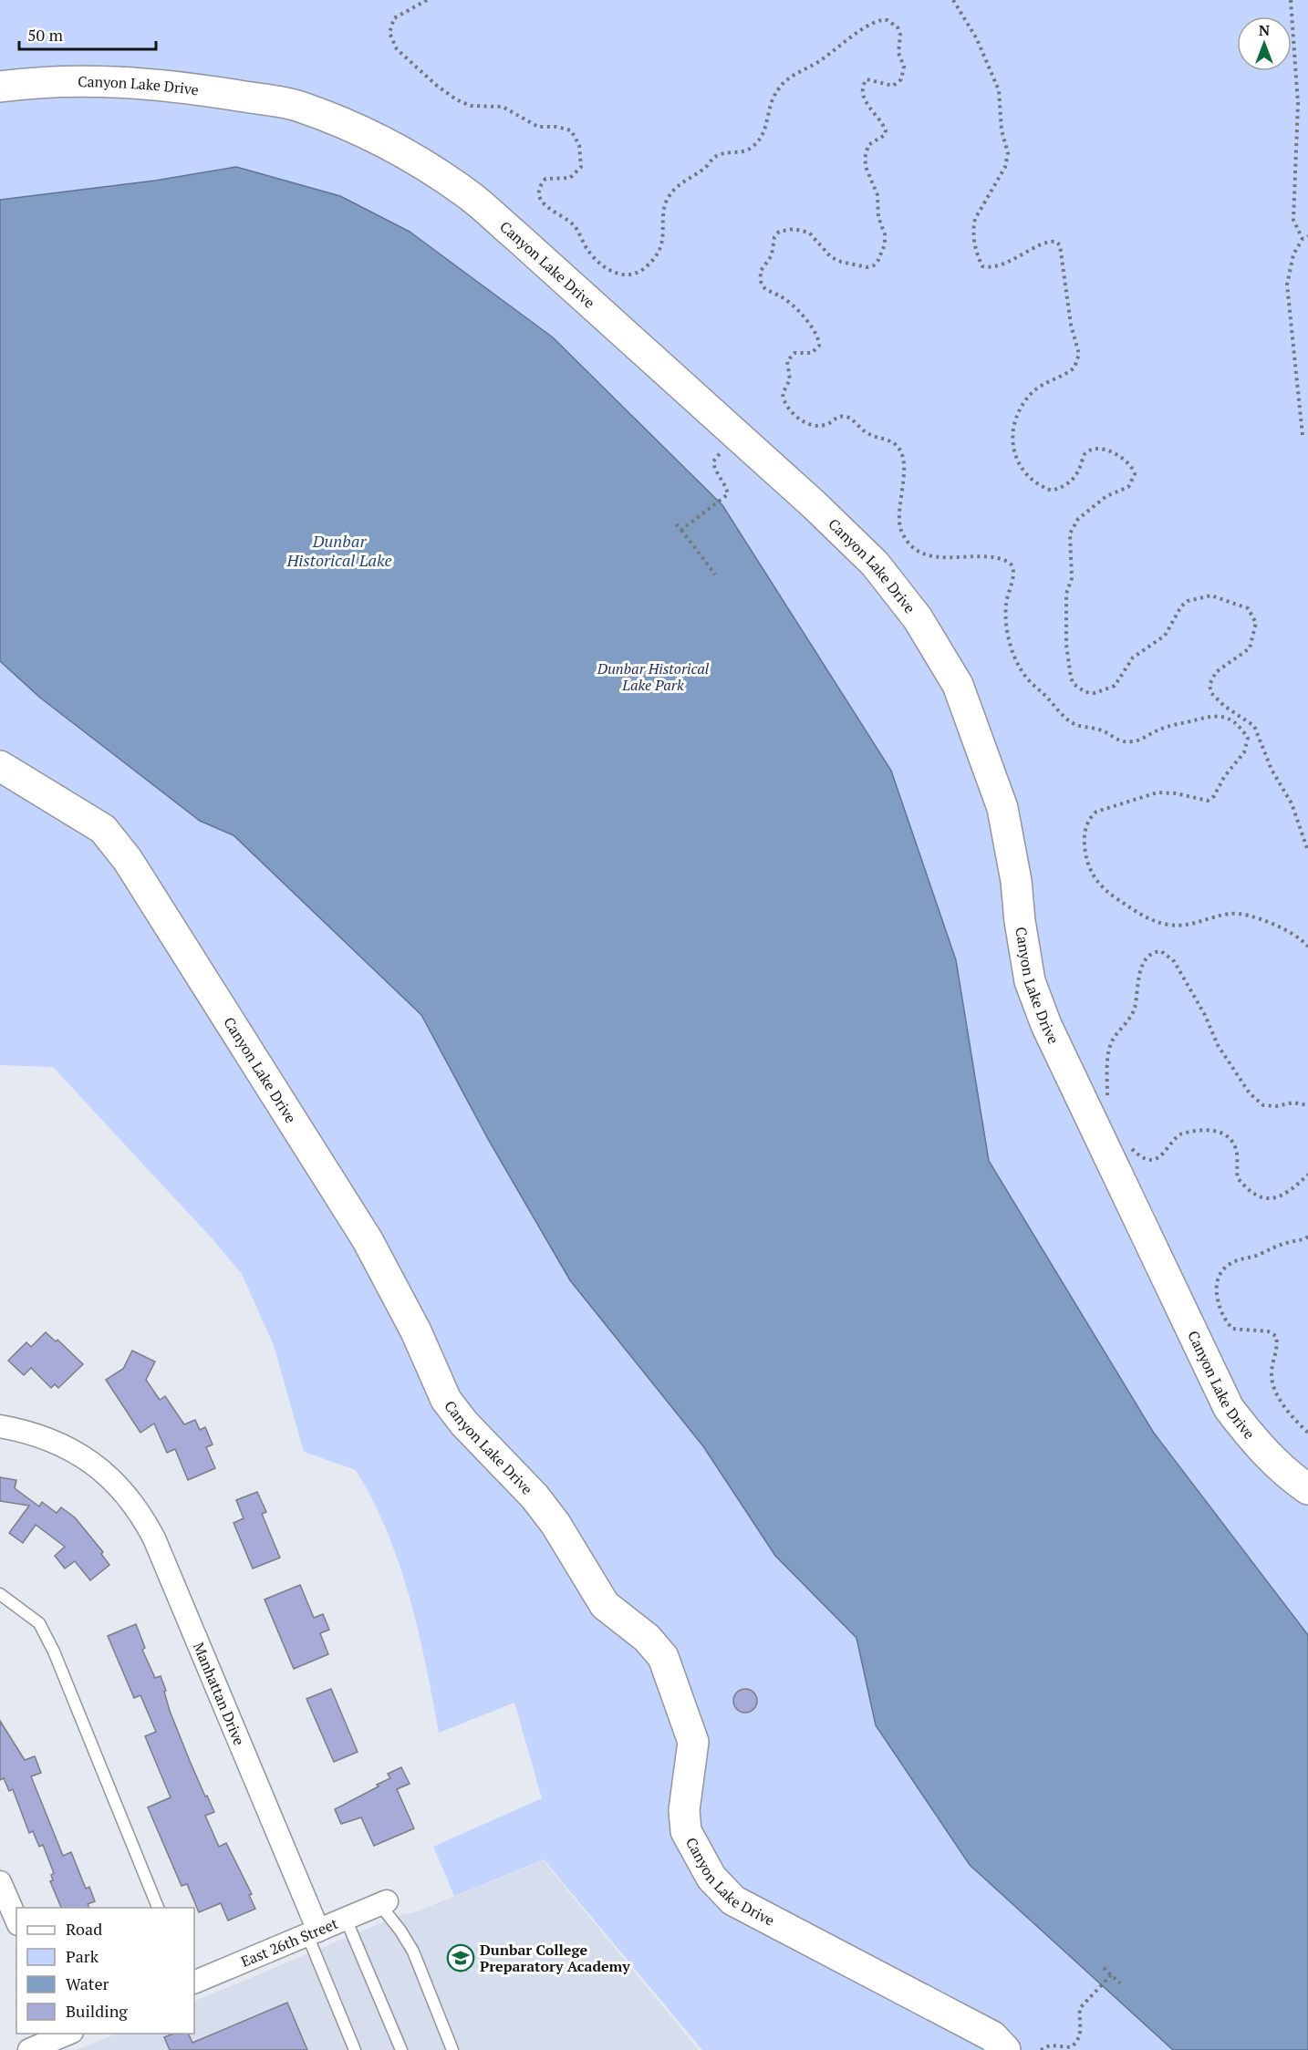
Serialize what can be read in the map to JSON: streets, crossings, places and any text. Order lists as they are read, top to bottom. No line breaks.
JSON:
{"streets":{"street":["Canyon Lake Drive","Manhattan Drive","East 26th Street"]},"crossings":[["Manhattan Drive","East 26th Street"]],"water":["Dunbar Historical Lake"],"parks":["Dunbar Historical Lake Park"],"places":{"school or university":["Dunbar College Preparatory Academy"]},"legend":["Road","Park","Water","Building"],"scale_bar":"50 m","north":"top"}
